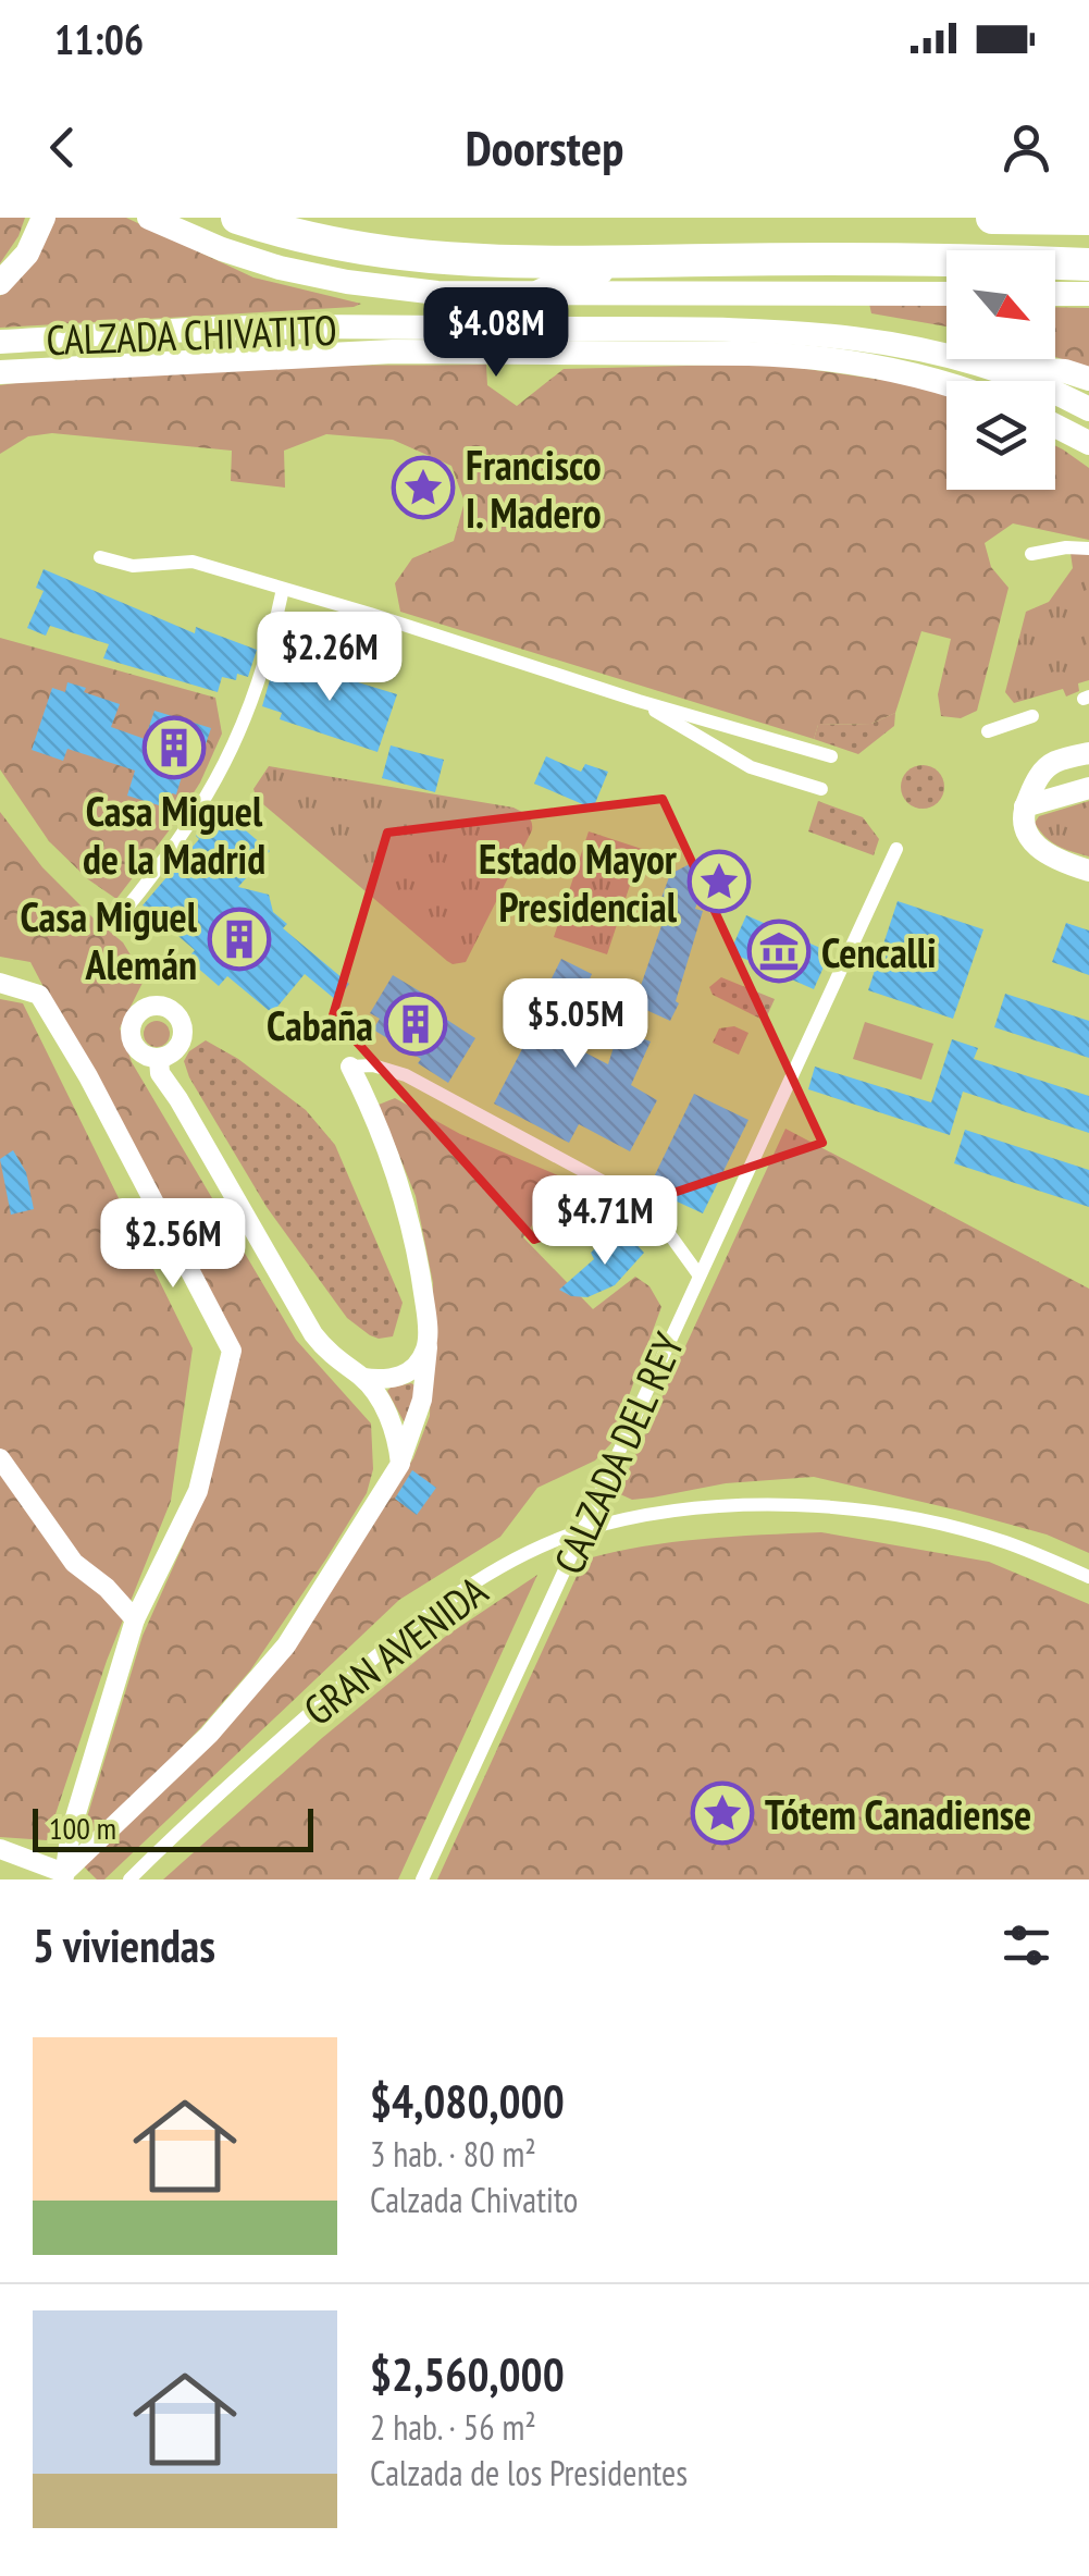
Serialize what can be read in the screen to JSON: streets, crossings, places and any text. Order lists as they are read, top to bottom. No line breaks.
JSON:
{"streets":{"main road":["CALZADA CHIVATITO"],"street":["CALZADA DEL REY","GRAN AVENIDA"]},"crossings":[["CALZADA DEL REY","GRAN AVENIDA"]],"places":{"place":["Francisco I. Madero","Estado Mayor Presidencial","Tótem Canadiense"],"building":["Casa Miguel de la Madrid","Casa Miguel Alemán","Cabaña"],"museum":["Cencalli"]},"scale_bar":"100 m","north":"bottom right","page":{"status":"11:06","header":"Doorstep","price":["$4.08M","$2.26M","$5.05M","$4.71M","$2.56M"],"scale":"100 m","heading":"5 viviendas","list":[{"name":"$4,080,000","note":"3 hab. · 80 m² · Calzada Chivatito"},{"name":"$2,560,000","note":"2 hab. · 56 m² · Calzada de los Presidentes"}]}}
